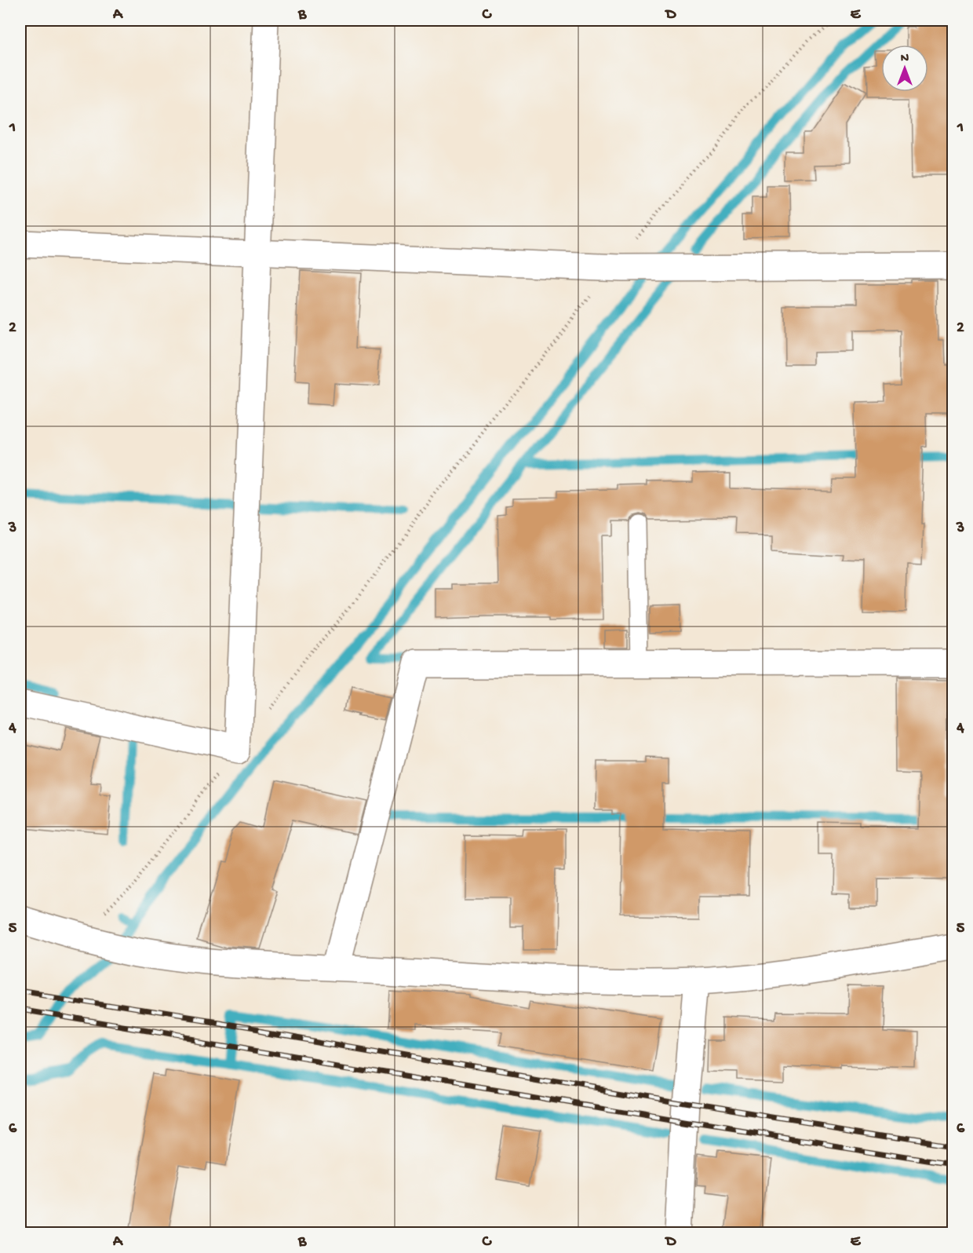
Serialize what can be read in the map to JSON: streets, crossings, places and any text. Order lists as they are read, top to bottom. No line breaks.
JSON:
{"north":"top","grid":{"columns":["A","B","C","D","E"],"rows":["1","2","3","4","5","6"]}}
